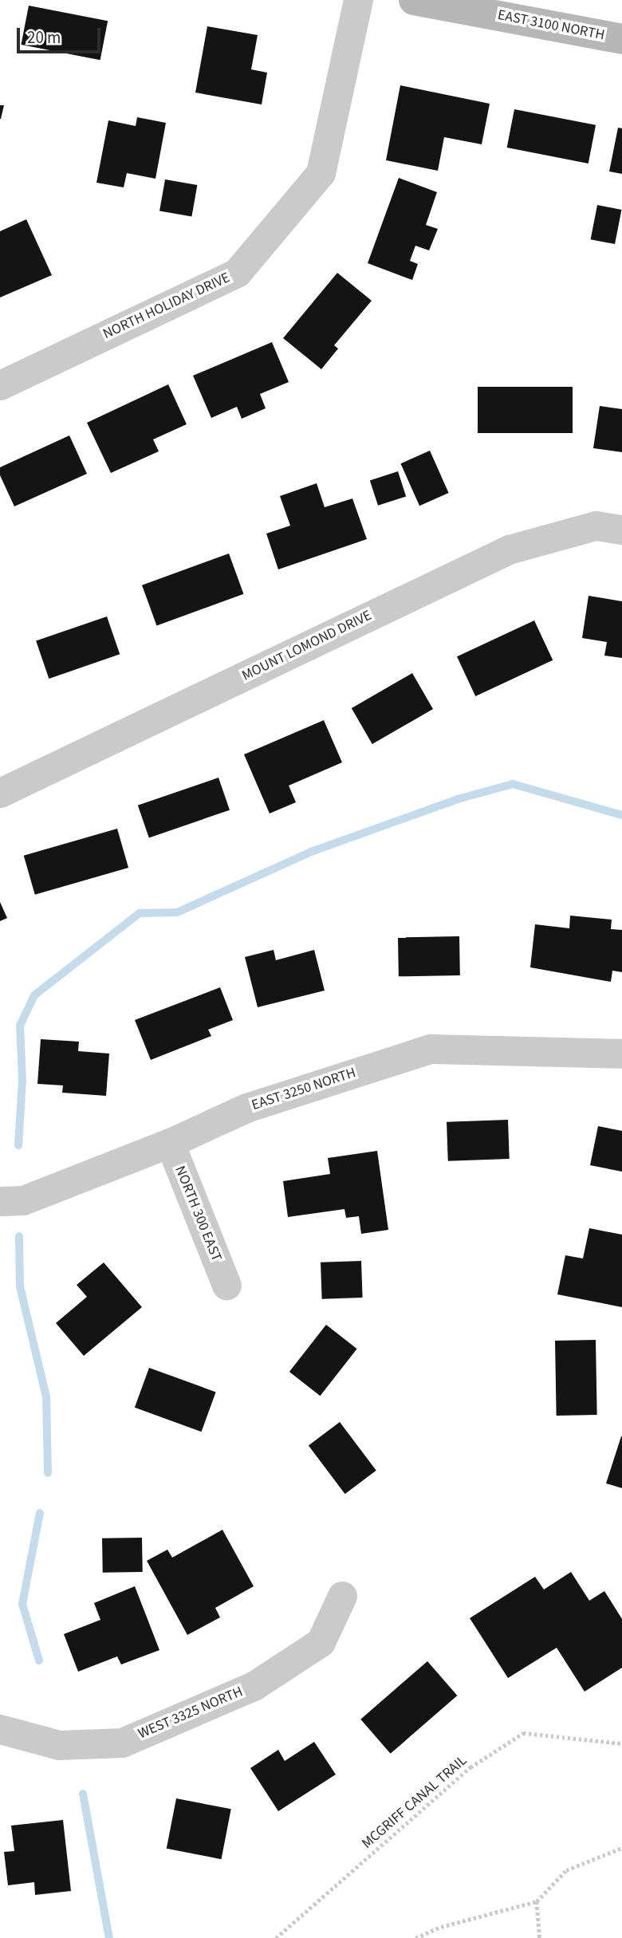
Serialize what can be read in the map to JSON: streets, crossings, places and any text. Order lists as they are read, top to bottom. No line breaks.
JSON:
{"streets":{"street":["EAST 3100 NORTH","NORTH HOLIDAY DRIVE","MOUNT LOMOND DRIVE","EAST 3250 NORTH","NORTH 300 EAST","WEST 3325 NORTH"],"path":["MCGRIFF CANAL TRAIL"]},"crossings":[["EAST 3250 NORTH","NORTH 300 EAST"]],"scale_bar":"20 m"}
